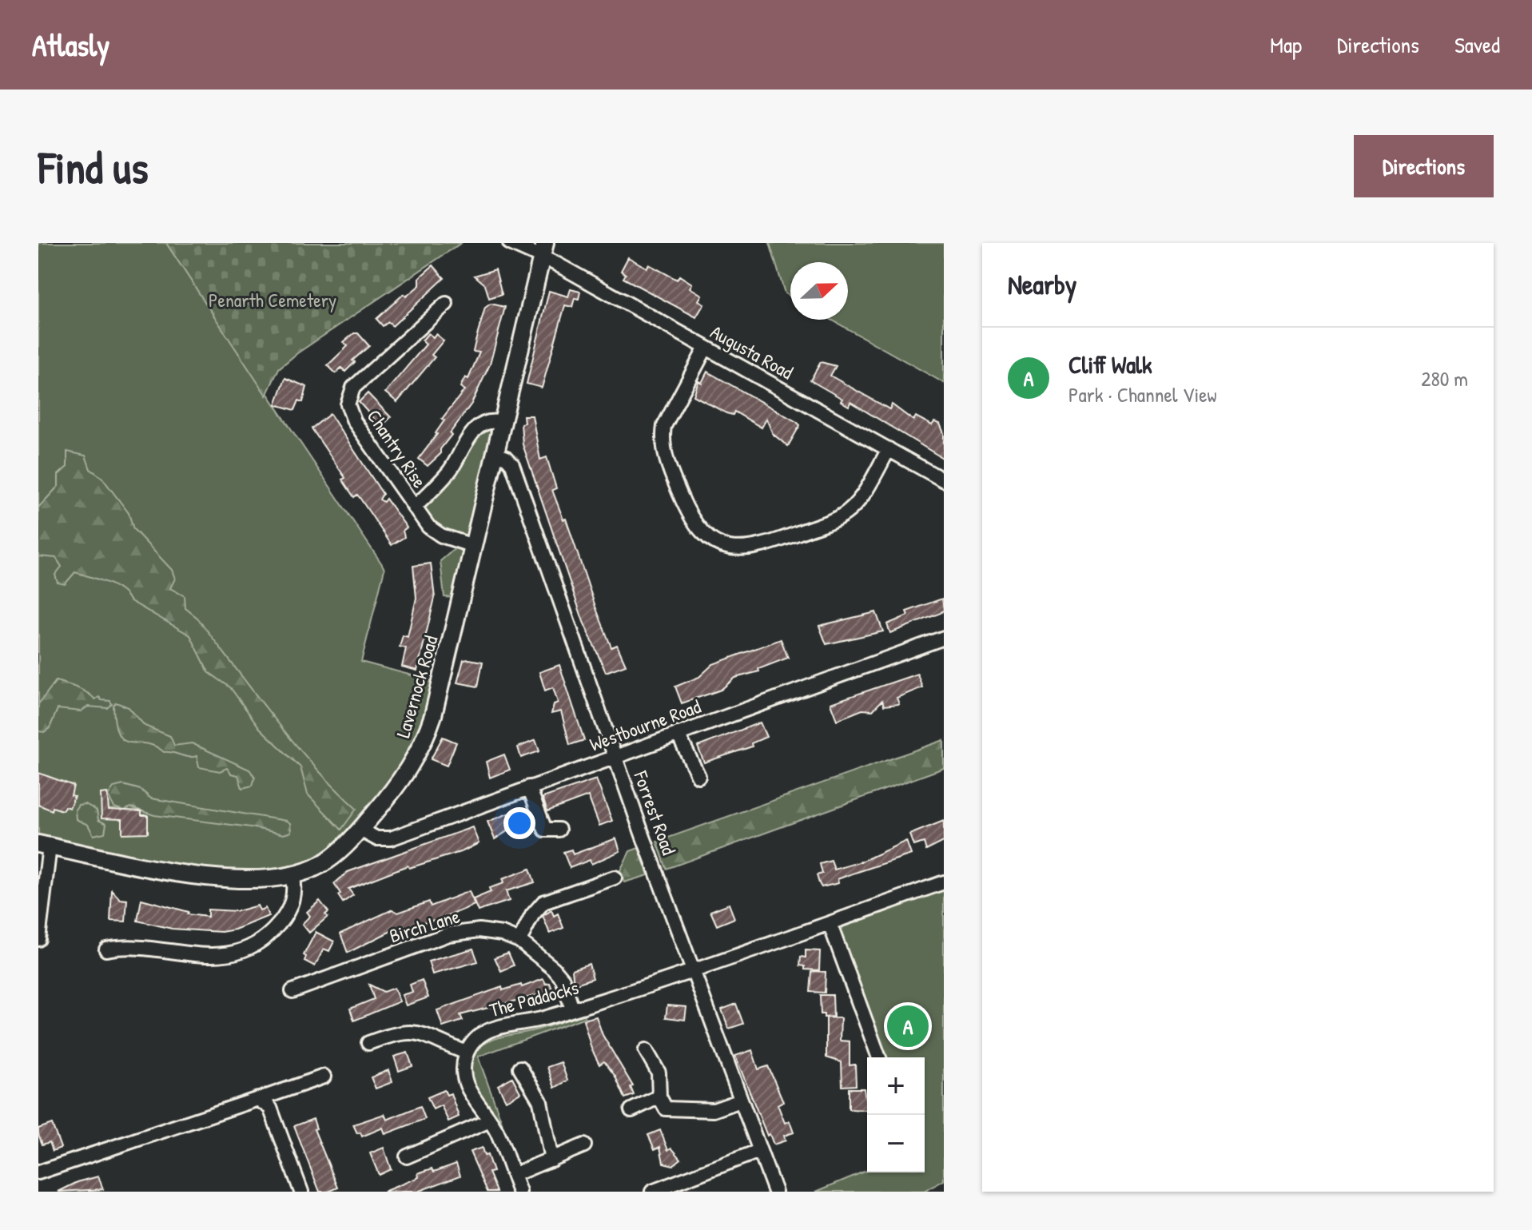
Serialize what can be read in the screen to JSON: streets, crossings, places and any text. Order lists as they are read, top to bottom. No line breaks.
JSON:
{"streets":{"main road":["Lavernock Road"],"street":["Augusta Road","Chantry Rise","Westbourne Road","Forrest Road","Birch Lane","The Paddocks"]},"crossings":[["Augusta Road","Lavernock Road"],["Chantry Rise","Lavernock Road"],["Lavernock Road","Westbourne Road"],["Lavernock Road","Forrest Road"],["Westbourne Road","Forrest Road"],["Forrest Road","The Paddocks"],["Birch Lane","The Paddocks"]],"parks":["Penarth Cemetery"],"north":"right","page":{"header":"Atlasly","nav":["Map","Directions","Saved"],"buttons":"Directions","title":"Find us","heading":"Nearby","list":[{"mark":"A","name":"Cliff Walk","note":"Park · Channel View","value":"280 m"}],"pins":"A","map_buttons":["+","−"]}}
